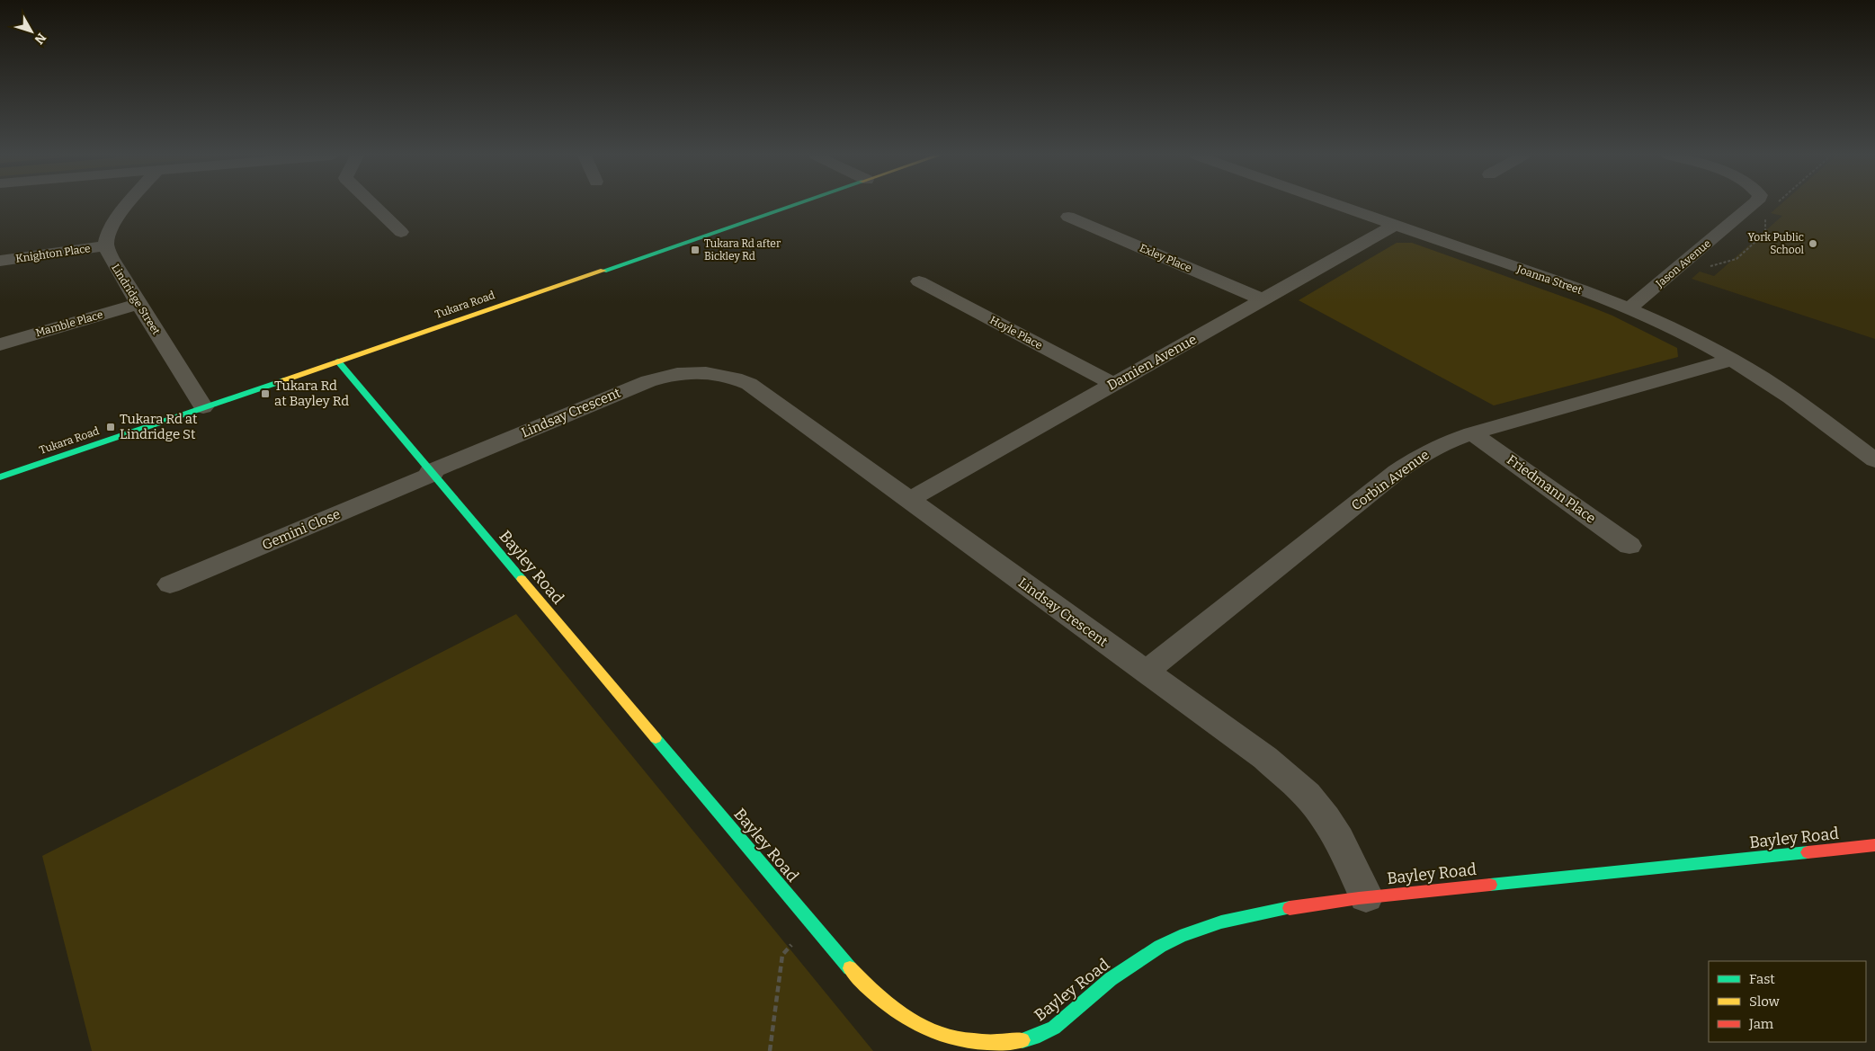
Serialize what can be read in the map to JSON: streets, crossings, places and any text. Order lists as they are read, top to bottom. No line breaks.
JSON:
{"streets":{"street":["Knighton Place","Exley Place","Jason Avenue","Joanna Street","Lindridge Street","Tukara Road","Mamble Place","Hoyle Place","Damien Avenue","Lindsay Crescent","Corbin Avenue","Friedmann Place","Gemini Close","Bayley Road"]},"crossings":[["Knighton Place","Lindridge Street"],["Exley Place","Damien Avenue"],["Jason Avenue","Joanna Street"],["Joanna Street","Damien Avenue"],["Joanna Street","Corbin Avenue"],["Lindridge Street","Tukara Road"],["Lindridge Street","Mamble Place"],["Tukara Road","Bayley Road"],["Hoyle Place","Damien Avenue"],["Damien Avenue","Lindsay Crescent"],["Lindsay Crescent","Corbin Avenue"],["Lindsay Crescent","Gemini Close"],["Lindsay Crescent","Bayley Road"],["Corbin Avenue","Friedmann Place"],["Gemini Close","Bayley Road"]],"places":{"other":["York Public School"],"transit":["Tukara Rd after Bickley Rd","Tukara Rd at Bayley Rd","Tukara Rd at Lindridge St"]},"legend":["Fast","Slow","Jam"],"north":"bottom right"}
